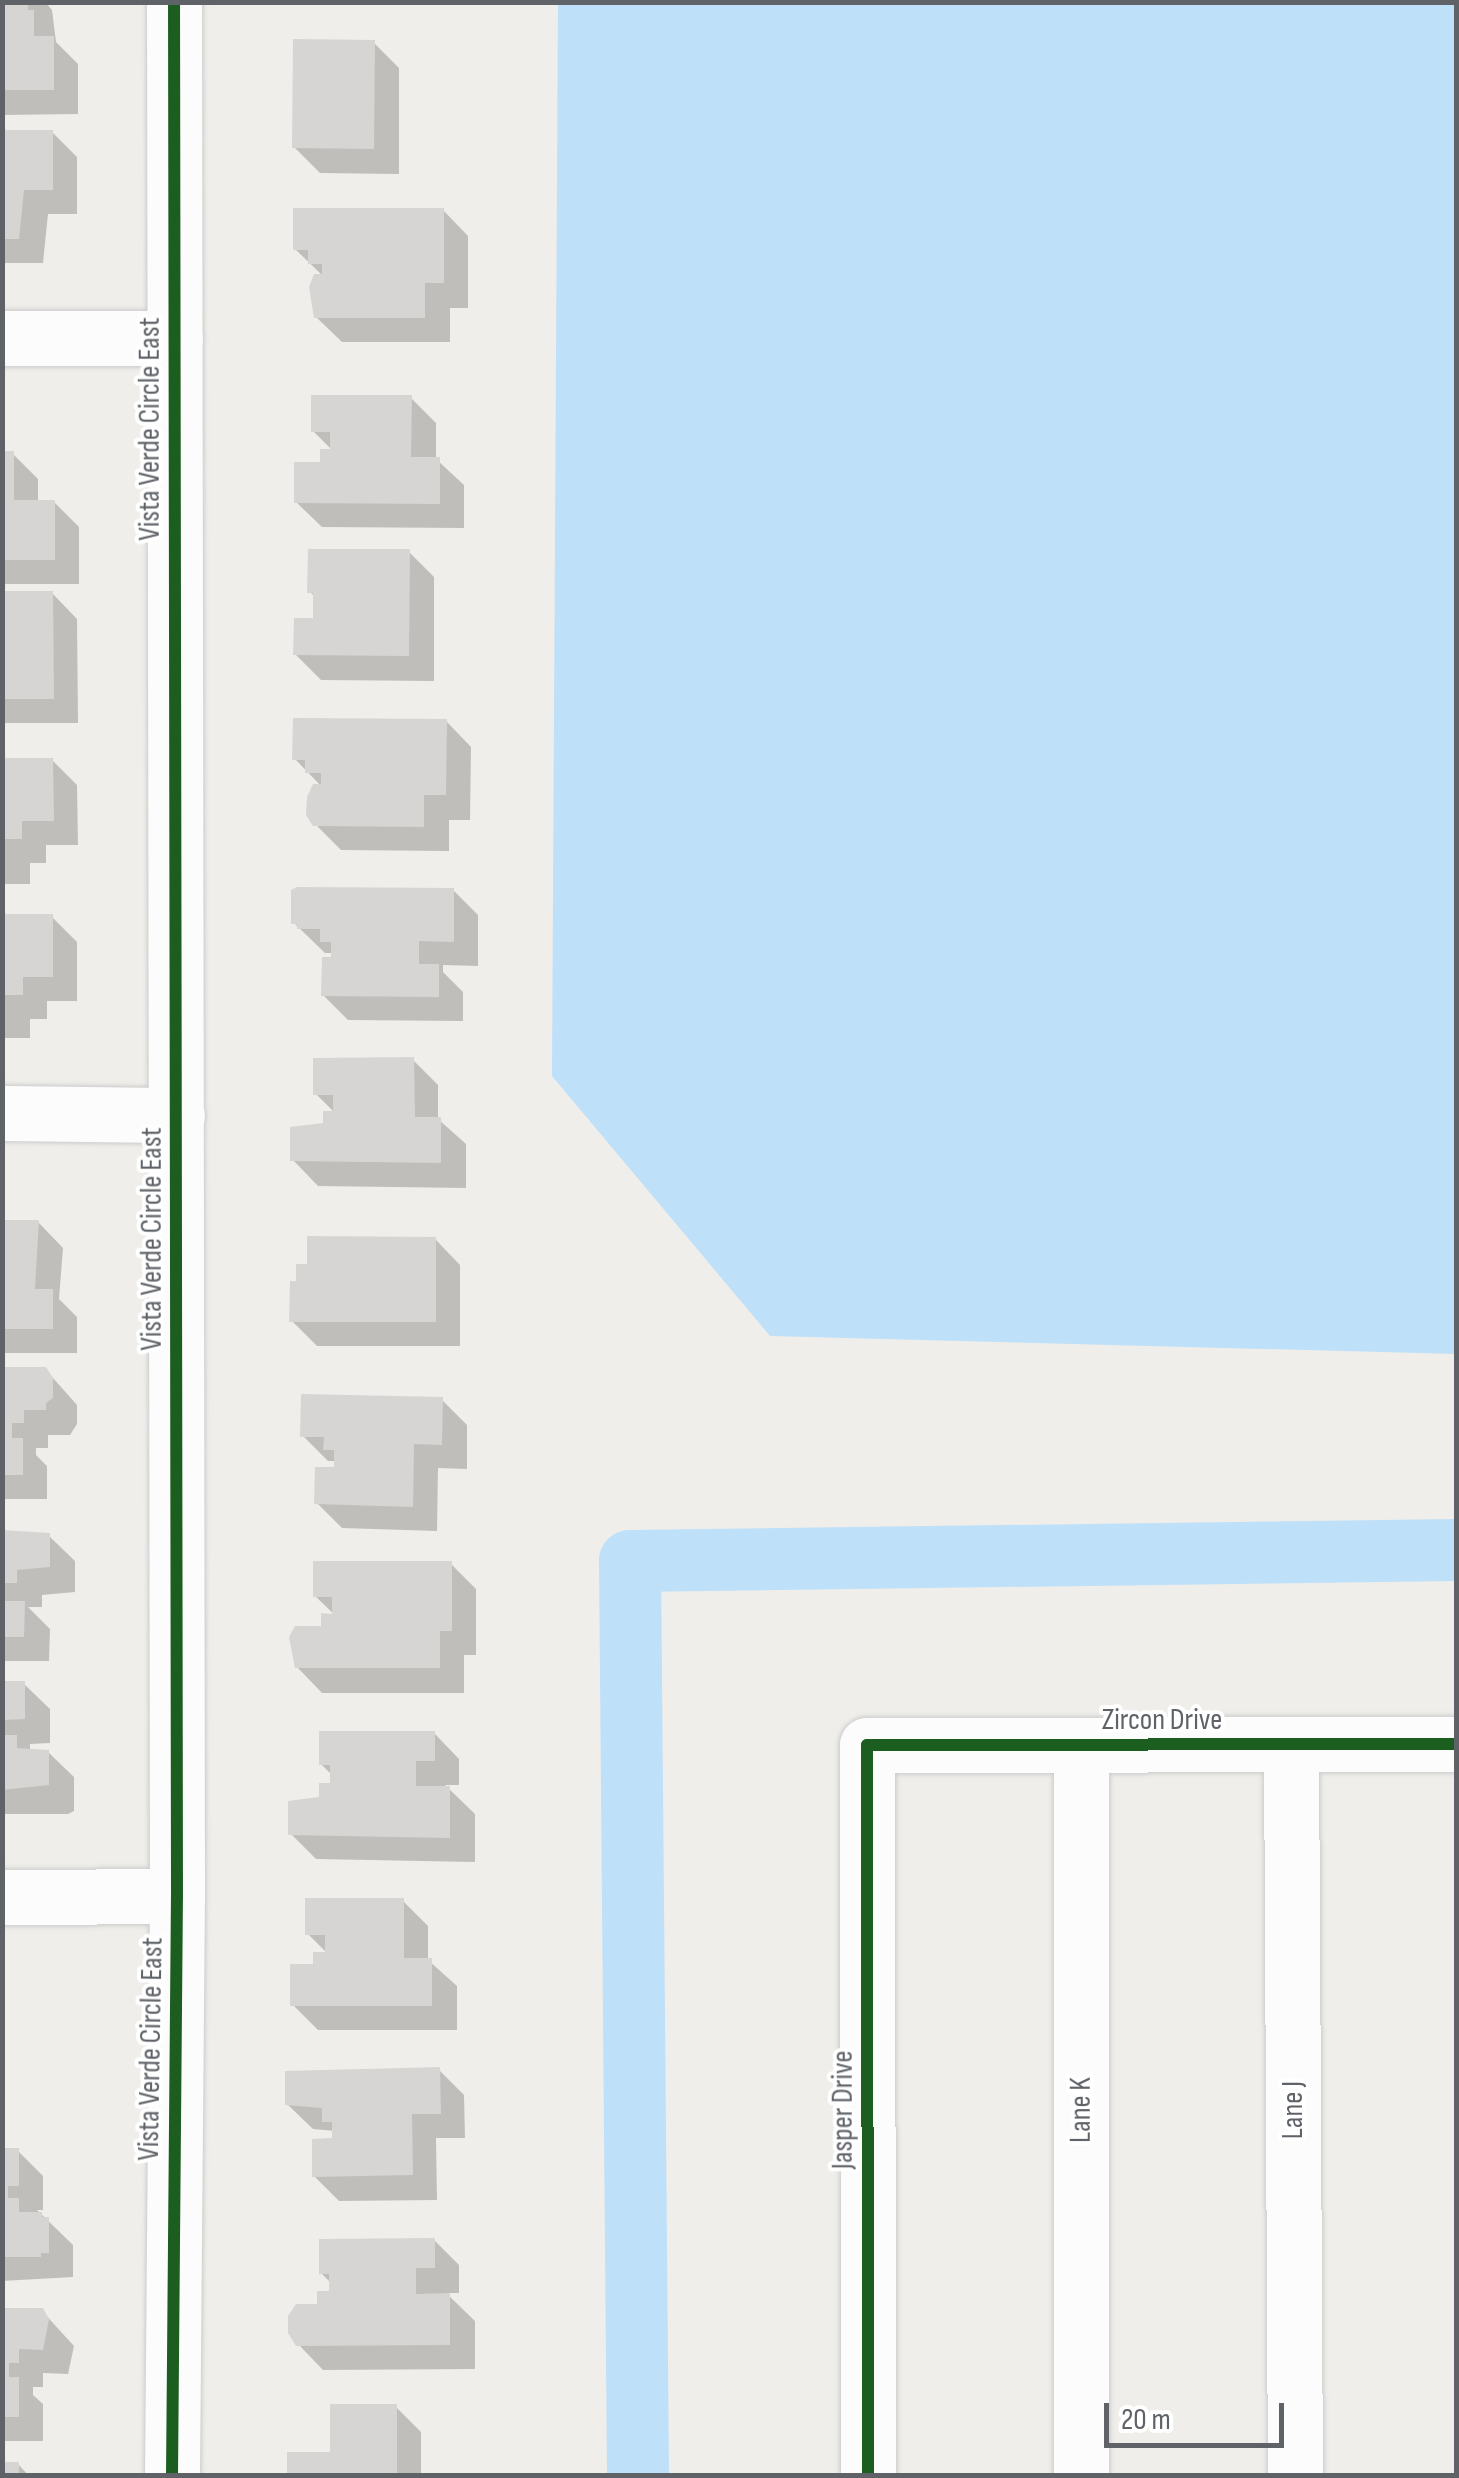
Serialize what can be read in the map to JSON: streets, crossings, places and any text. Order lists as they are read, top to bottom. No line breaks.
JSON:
{"streets":{"street":["Vista Verde Circle East","Zircon Drive","Jasper Drive","Lane K","Lane J"]},"crossings":[["Zircon Drive","Jasper Drive"],["Zircon Drive","Lane K"],["Zircon Drive","Lane J"]],"scale_bar":"20 m"}
